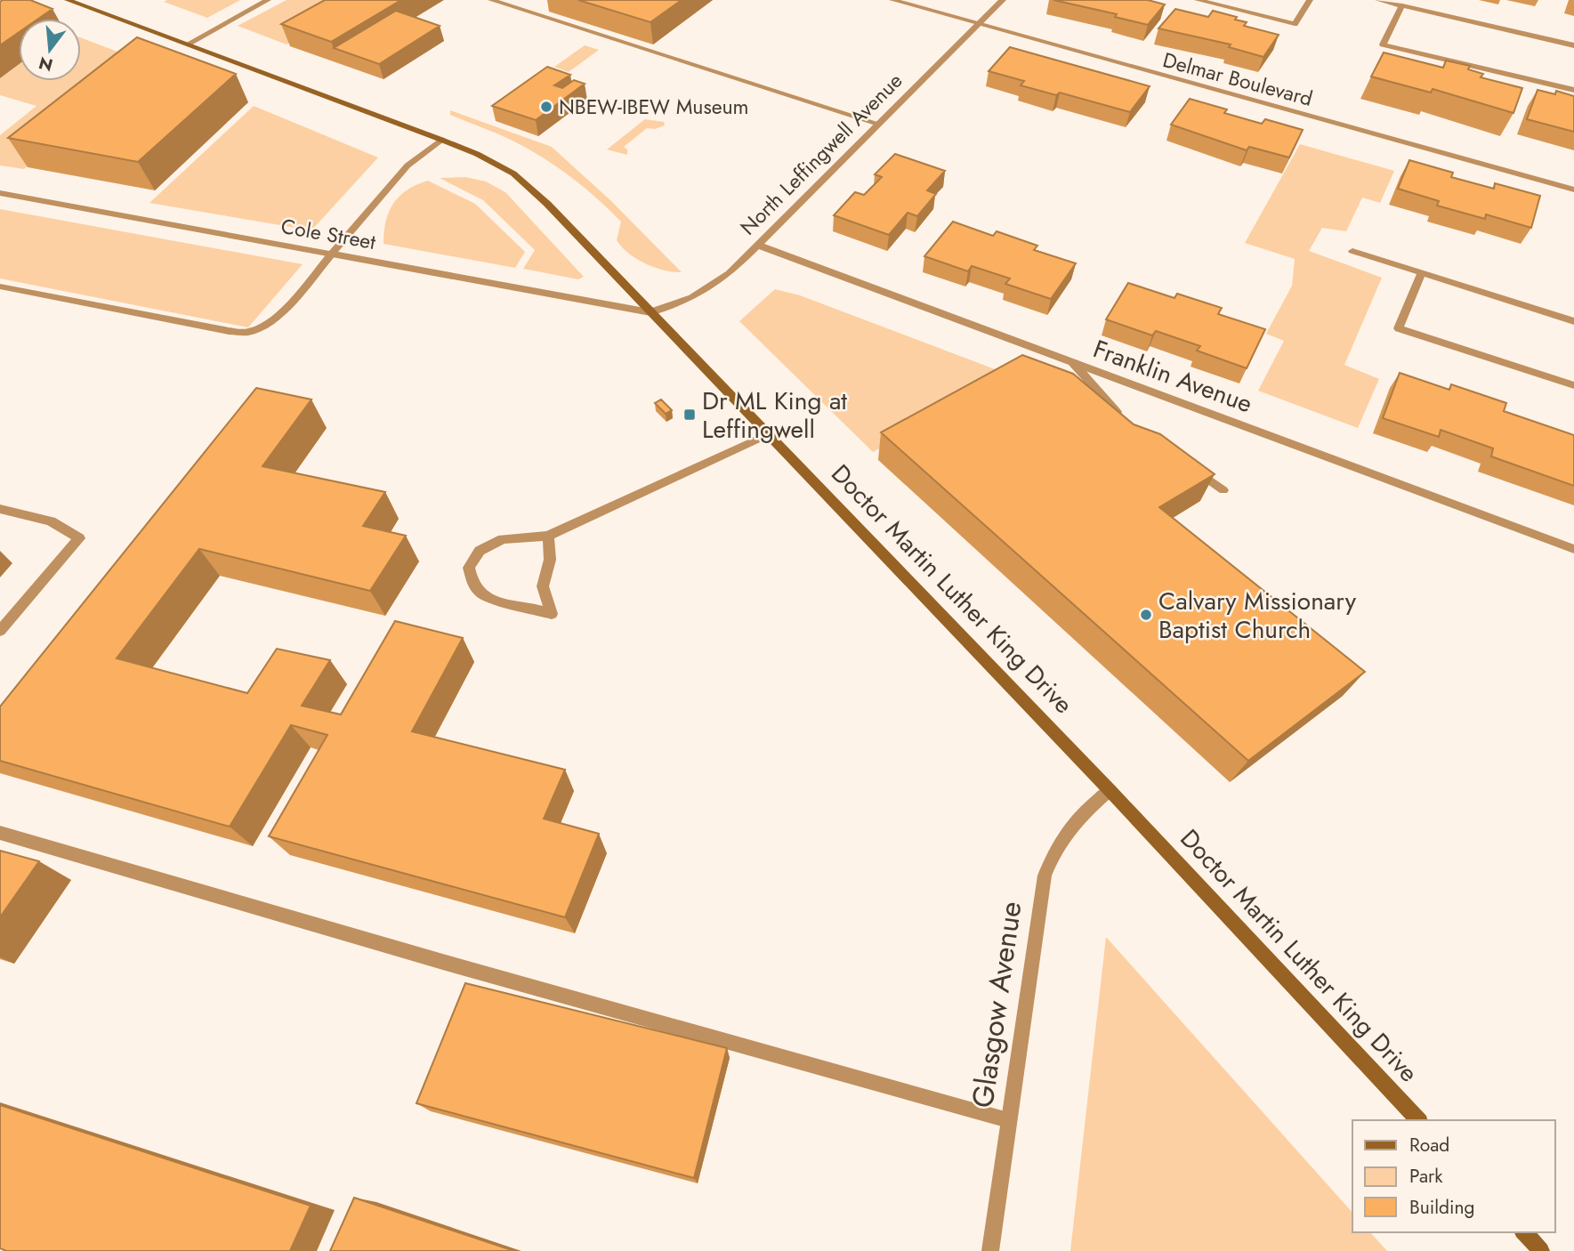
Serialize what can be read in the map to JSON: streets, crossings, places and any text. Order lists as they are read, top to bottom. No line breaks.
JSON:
{"streets":{"main road":["Doctor Martin Luther King Drive"],"street":["Delmar Boulevard","North Leffingwell Avenue","Cole Street","Franklin Avenue","Glasgow Avenue"]},"crossings":[["Delmar Boulevard","North Leffingwell Avenue"],["North Leffingwell Avenue","Cole Street"],["North Leffingwell Avenue","Franklin Avenue"],["North Leffingwell Avenue","Doctor Martin Luther King Drive"],["Cole Street","Doctor Martin Luther King Drive"],["Doctor Martin Luther King Drive","Glasgow Avenue"]],"places":{"other":["NBEW-IBEW Museum","Calvary Missionary Baptist Church"],"transit":["Dr ML King at Leffingwell"]},"legend":["Road","Park","Building"],"north":"bottom"}
